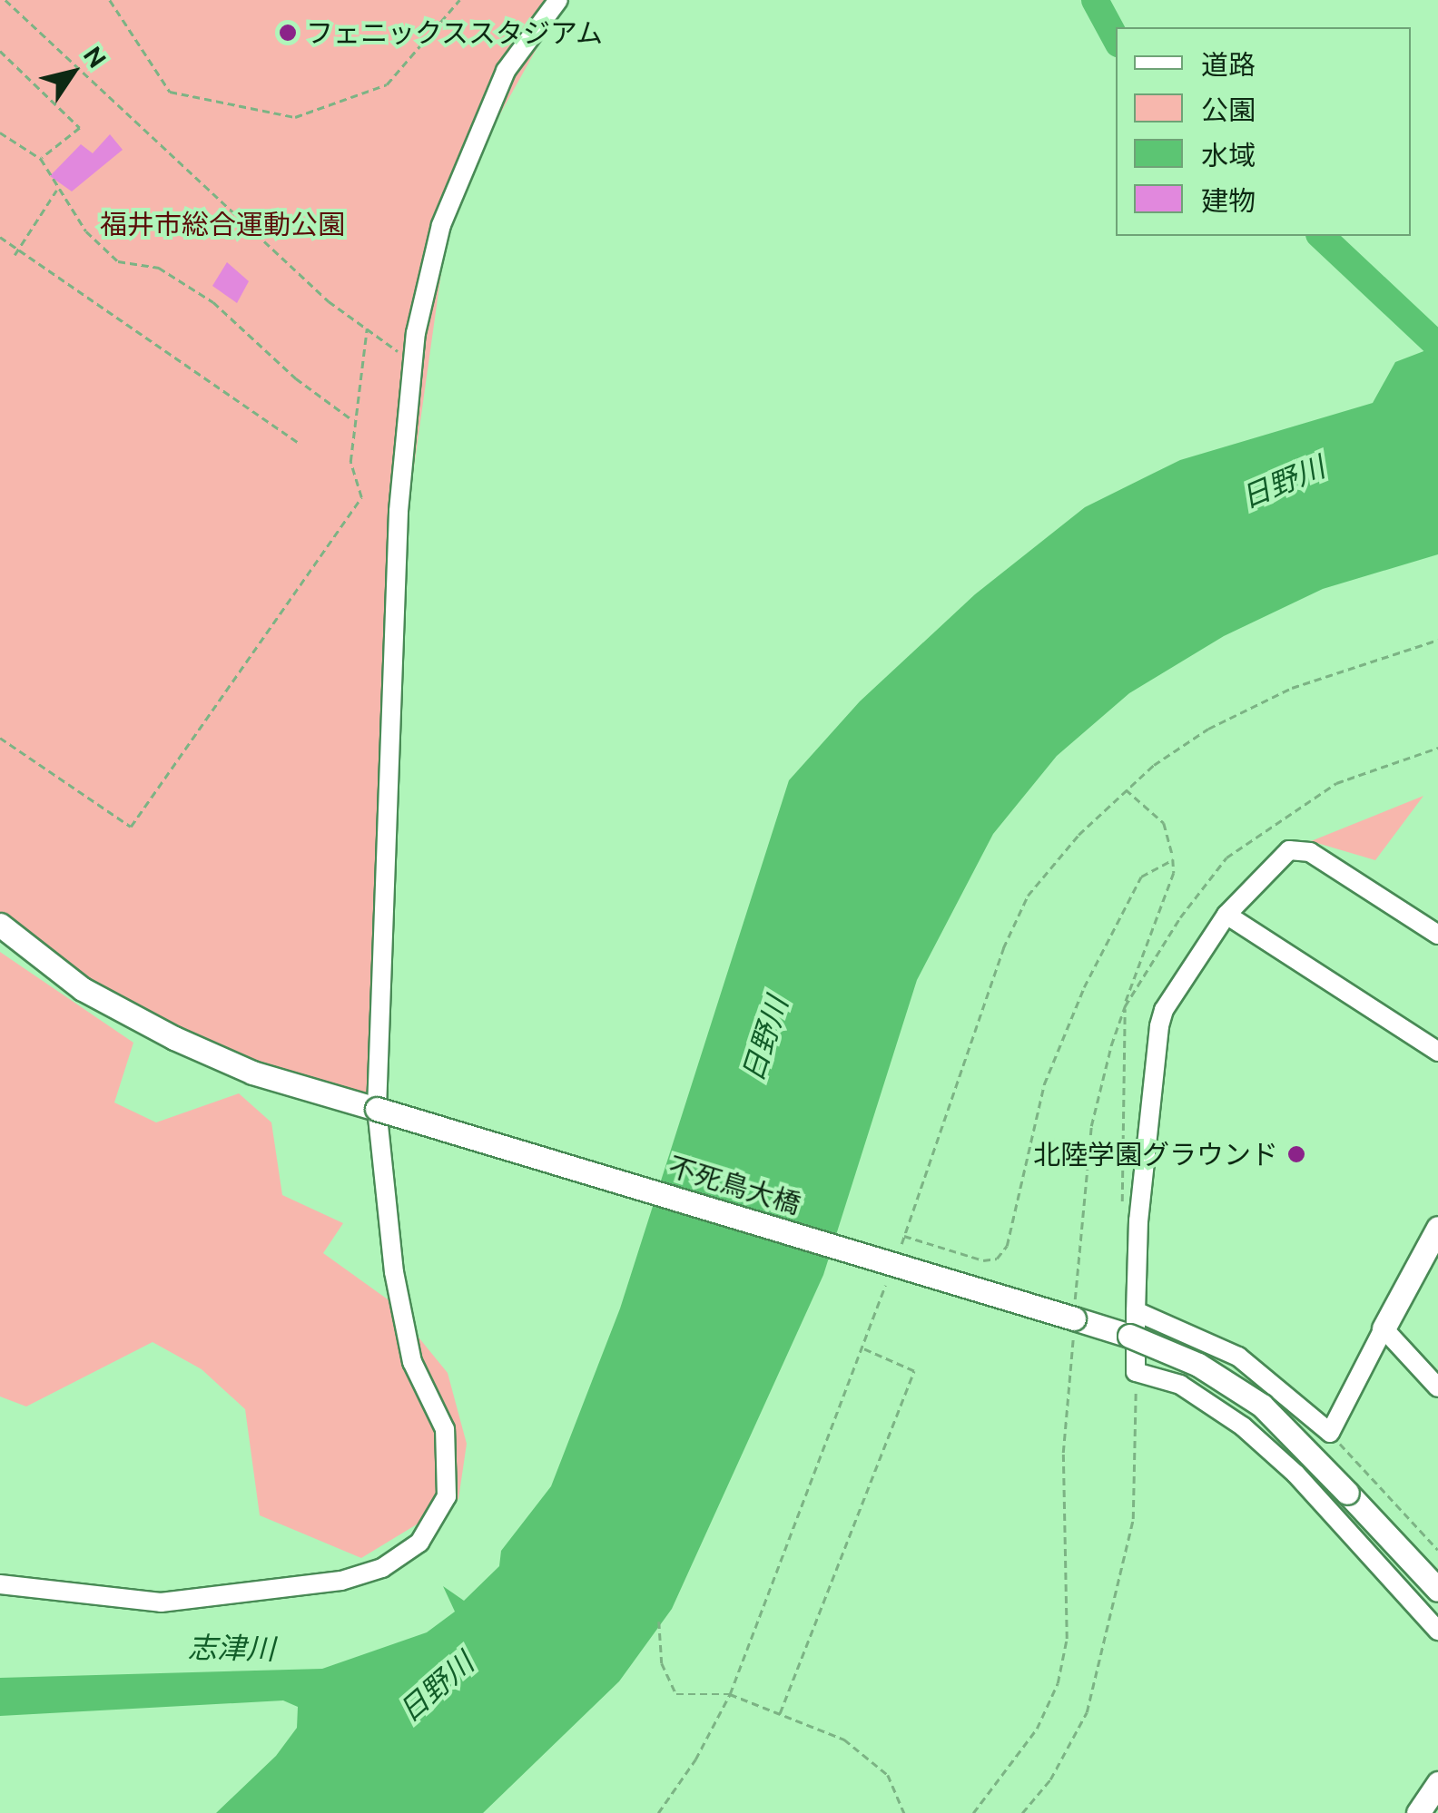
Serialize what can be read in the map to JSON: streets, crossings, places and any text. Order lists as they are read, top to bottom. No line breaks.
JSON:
{"streets":{"street":["不死鳥大橋"]},"water":["日野川","志津川"],"parks":["福井市総合運動公園"],"places":["フェニックススタジアム","北陸学園グラウンド"],"legend":["道路","公園","水域","建物"],"north":"top right"}
